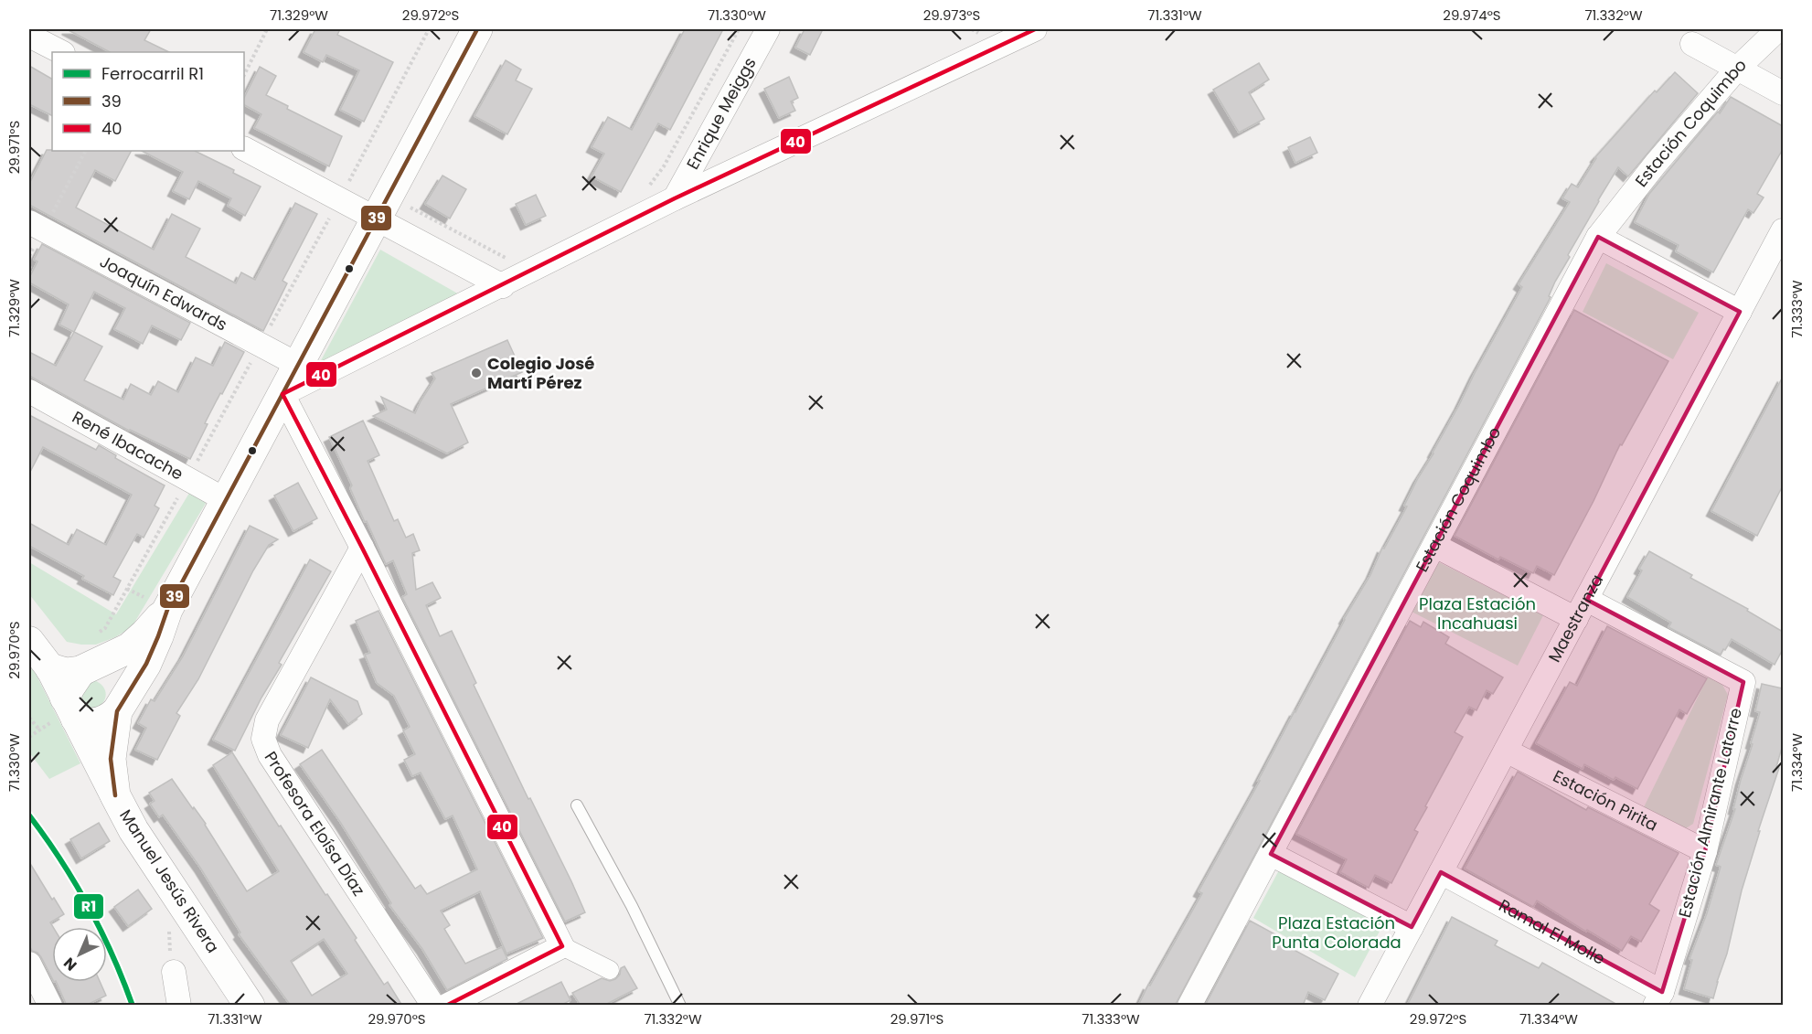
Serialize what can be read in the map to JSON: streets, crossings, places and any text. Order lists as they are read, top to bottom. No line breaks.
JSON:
{"streets":{"main road":["Manuel Jesús Rivera"],"street":["Enrique Meiggs","Estación Coquimbo","Joaquín Edwards","René Ibacache","Maestranza","Estación Pirita","Estación Almirante Latorre","Profesora Eloísa Díaz","Ramal El Molle"]},"crossings":[["Maestranza","Estación Pirita"],["Maestranza","Estación Almirante Latorre"],["Maestranza","Ramal El Molle"],["Estación Pirita","Estación Almirante Latorre"],["Estación Almirante Latorre","Ramal El Molle"]],"parks":["Plaza Estación Incahuasi","Plaza Estación Punta Colorada"],"places":["Colegio José Martí Pérez"],"lines":["transit line 39","transit line 40","rail line R1"],"legend":["Ferrocarril R1","39","40"],"north":"bottom left","coordinates":["71.329°W","29.972°S","71.330°W","29.973°S","71.331°W","29.974°S","71.332°W","29.971°S","71.333°W","29.970°S","71.334°W"]}
